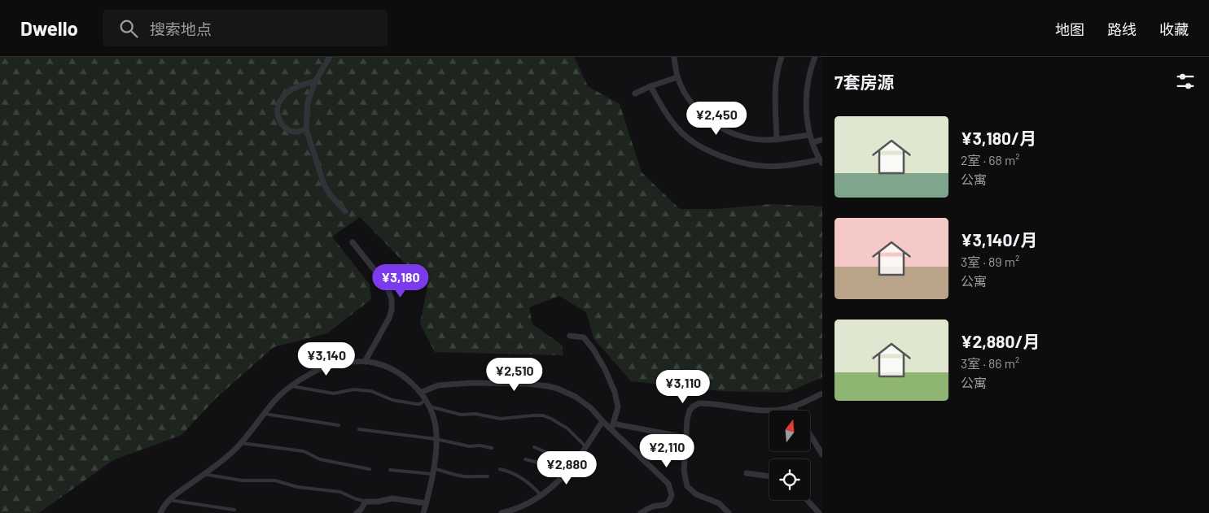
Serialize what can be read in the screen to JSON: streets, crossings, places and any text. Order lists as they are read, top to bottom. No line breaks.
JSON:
{"north":"top","page":{"header":"Dwello","search":"搜索地点","nav":["地图","路线","收藏"],"heading":"7套房源","price":["¥2,450","¥3,180","¥3,140","¥2,510","¥3,110","¥2,110","¥2,880"],"list":[{"name":"¥3,180/月","note":"2室 · 68 m² · 公寓"},{"name":"¥3,140/月","note":"3室 · 89 m² · 公寓"},{"name":"¥2,880/月","note":"3室 · 86 m² · 公寓"}]}}
